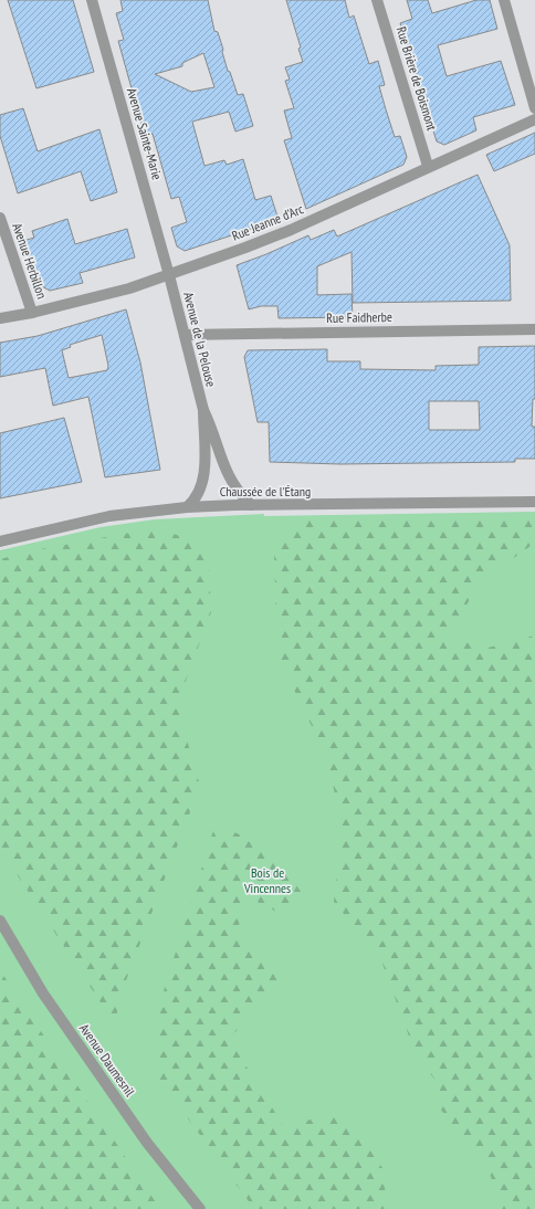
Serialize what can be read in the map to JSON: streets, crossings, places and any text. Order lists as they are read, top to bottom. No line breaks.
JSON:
{"streets":{"street":["Rue Brière de Boismont","Avenue Sainte-Marie","Rue Jeanne d'Arc","Avenue Herbillon","Rue Faidherbe","Avenue de la Pelouse","Chaussée de l'Étang","Avenue Daumesnil"]},"crossings":[["Rue Brière de Boismont","Rue Jeanne d'Arc"],["Avenue Sainte-Marie","Rue Jeanne d'Arc"],["Avenue Sainte-Marie","Avenue de la Pelouse"],["Rue Jeanne d'Arc","Avenue Herbillon"],["Rue Jeanne d'Arc","Avenue de la Pelouse"],["Rue Faidherbe","Avenue de la Pelouse"],["Avenue de la Pelouse","Chaussée de l'Étang"]],"parks":["Bois de Vincennes"]}
